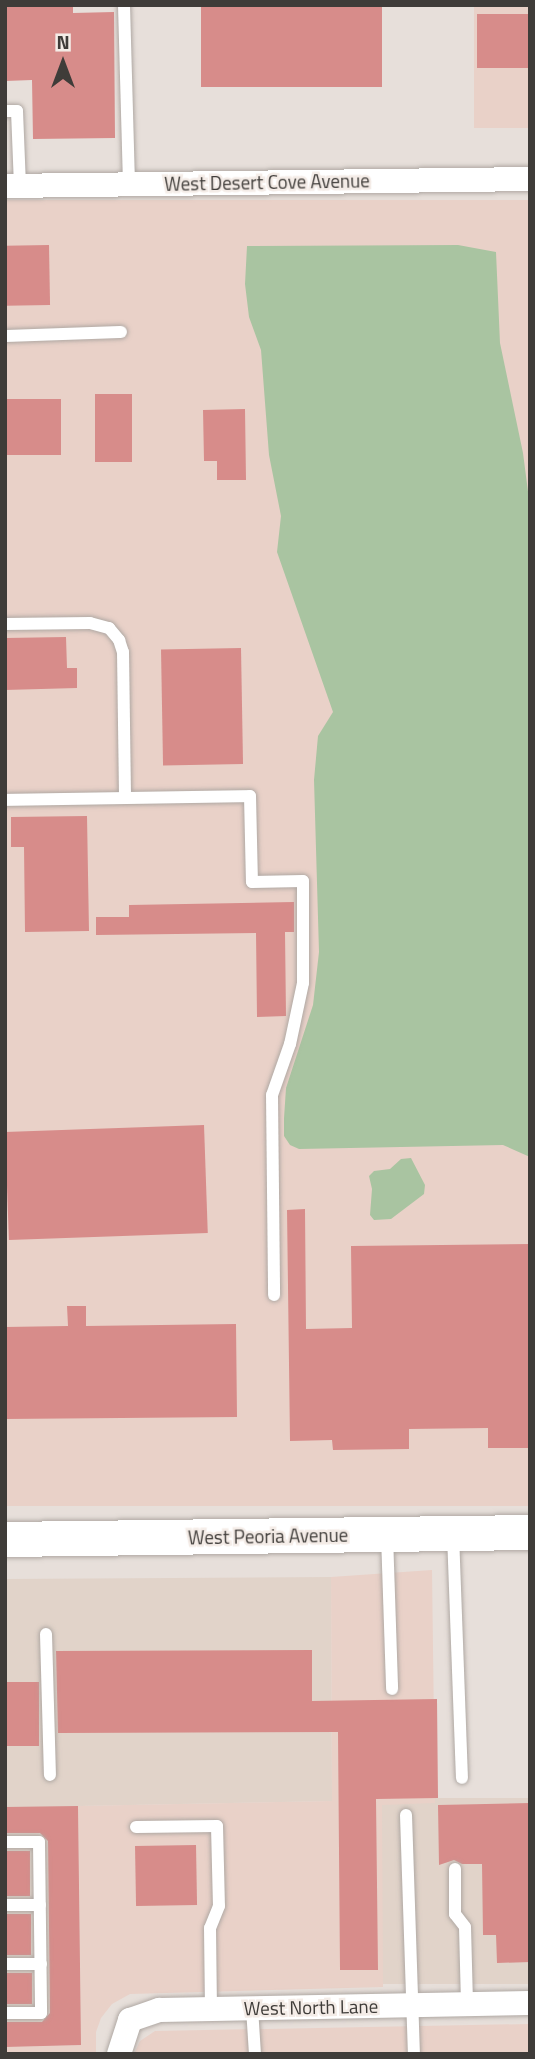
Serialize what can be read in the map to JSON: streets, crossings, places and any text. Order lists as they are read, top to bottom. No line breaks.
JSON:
{"streets":{"main road":["West Peoria Avenue"],"street":["West Desert Cove Avenue","West North Lane"]},"north":"top"}
